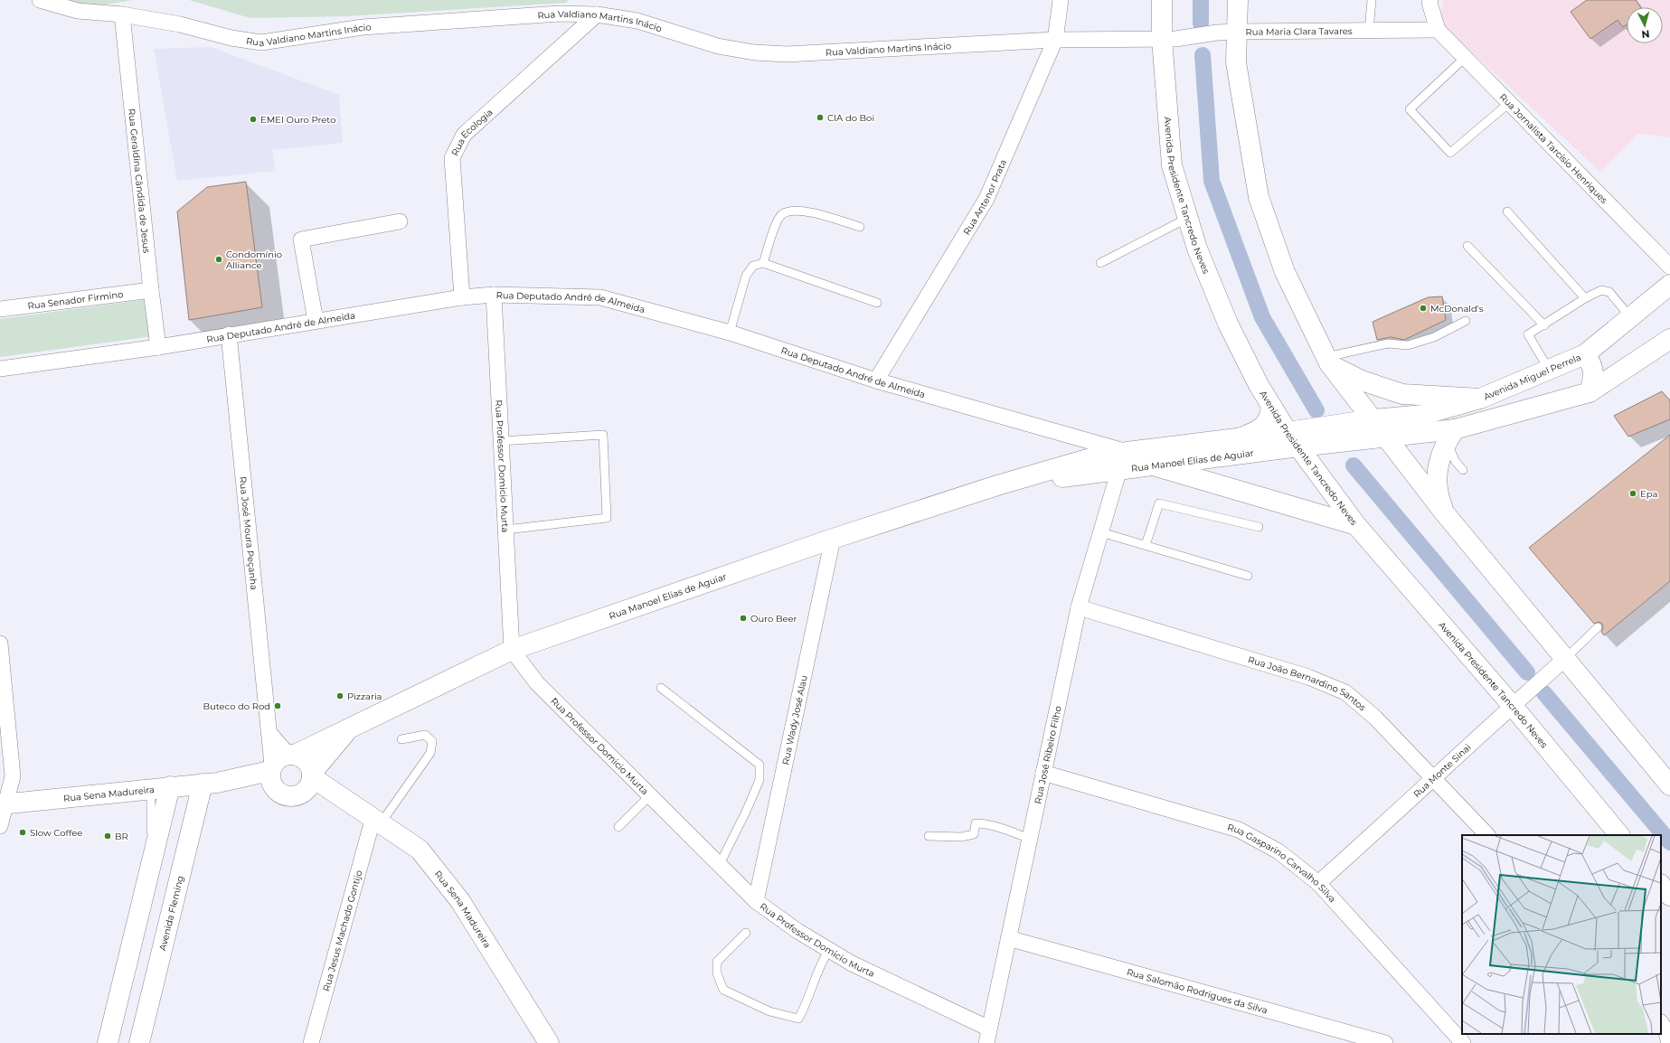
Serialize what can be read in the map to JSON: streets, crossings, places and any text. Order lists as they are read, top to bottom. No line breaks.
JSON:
{"streets":{"main road":["Avenida Presidente Tancredo Neves","Avenida Miguel Perrela","Rua Manoel Elias de Aguiar","Rua Sena Madureira","Avenida Fleming"],"street":["Rua Valdiano Martins Inácio","Rua Maria Clara Tavares","Rua Ecologia","Rua Jornalista Tarcísio Henriques","Rua Geraldina Cândida de Jesus","Rua Antenor Prata","Rua Senador Firmino","Rua Deputado André de Almeida","Rua Professor Domicio Murta","Rua José Moura Peçanha","Rua João Bernardino Santos","Rua Wady José Alau","Rua José Ribeiro Filho","Rua Monte Sinai","Rua Gasparino Carvalho Silva","Rua Jesus Machado Gontijo","Rua Salomão Rodrigues da Silva"]},"crossings":[["Rua Valdiano Martins Inácio","Rua Maria Clara Tavares"],["Rua Valdiano Martins Inácio","Rua Ecologia"],["Rua Valdiano Martins Inácio","Rua Geraldina Cândida de Jesus"],["Rua Valdiano Martins Inácio","Avenida Presidente Tancredo Neves"],["Rua Valdiano Martins Inácio","Rua Antenor Prata"],["Rua Maria Clara Tavares","Rua Jornalista Tarcísio Henriques"],["Rua Maria Clara Tavares","Avenida Presidente Tancredo Neves"],["Rua Ecologia","Rua Deputado André de Almeida"],["Rua Geraldina Cândida de Jesus","Rua Senador Firmino"],["Rua Geraldina Cândida de Jesus","Rua Deputado André de Almeida"],["Avenida Presidente Tancredo Neves","Rua Manoel Elias de Aguiar"],["Avenida Presidente Tancredo Neves","Rua Monte Sinai"],["Rua Antenor Prata","Rua Deputado André de Almeida"],["Rua Deputado André de Almeida","Rua Manoel Elias de Aguiar"],["Rua Deputado André de Almeida","Rua Professor Domicio Murta"],["Rua Deputado André de Almeida","Rua José Moura Peçanha"],["Rua Deputado André de Almeida","Rua José Ribeiro Filho"],["Avenida Miguel Perrela","Rua Manoel Elias de Aguiar"],["Rua Manoel Elias de Aguiar","Rua Professor Domicio Murta"],["Rua Manoel Elias de Aguiar","Rua José Moura Peçanha"],["Rua Manoel Elias de Aguiar","Rua Wady José Alau"],["Rua Manoel Elias de Aguiar","Rua José Ribeiro Filho"],["Rua Manoel Elias de Aguiar","Rua Sena Madureira"],["Rua Professor Domicio Murta","Rua Wady José Alau"],["Rua Professor Domicio Murta","Rua José Ribeiro Filho"],["Rua José Moura Peçanha","Rua Sena Madureira"],["Rua João Bernardino Santos","Rua José Ribeiro Filho"],["Rua João Bernardino Santos","Rua Monte Sinai"],["Rua José Ribeiro Filho","Rua Gasparino Carvalho Silva"],["Rua José Ribeiro Filho","Rua Salomão Rodrigues da Silva"],["Rua Monte Sinai","Rua Gasparino Carvalho Silva"],["Rua Sena Madureira","Avenida Fleming"],["Rua Sena Madureira","Rua Jesus Machado Gontijo"]],"places":["CIA do Boi","EMEI Ouro Preto","Condomínio Alliance","McDonald's","Epa","Ouro Beer","Pizzaria","Buteco do Rod","Slow Coffee","BR"],"north":"bottom"}
